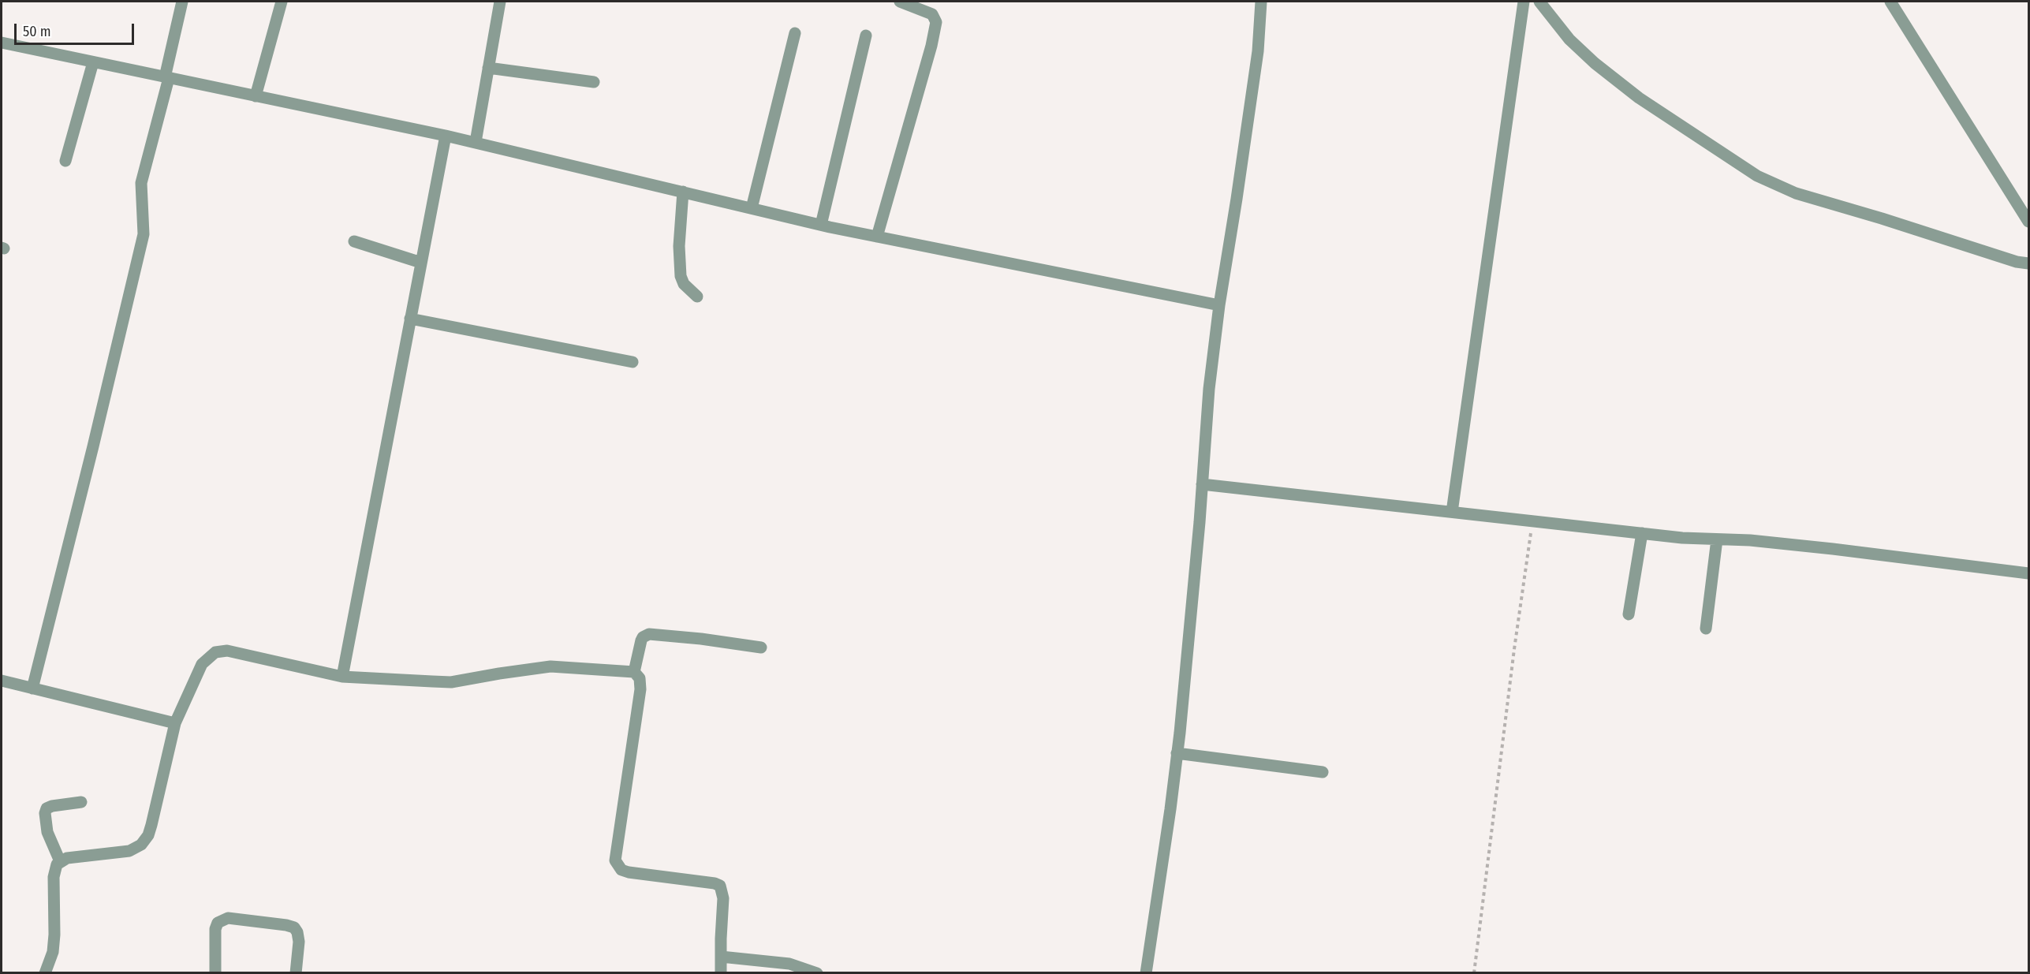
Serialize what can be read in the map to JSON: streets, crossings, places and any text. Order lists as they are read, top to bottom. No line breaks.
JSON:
{"scale_bar":"50 m"}
